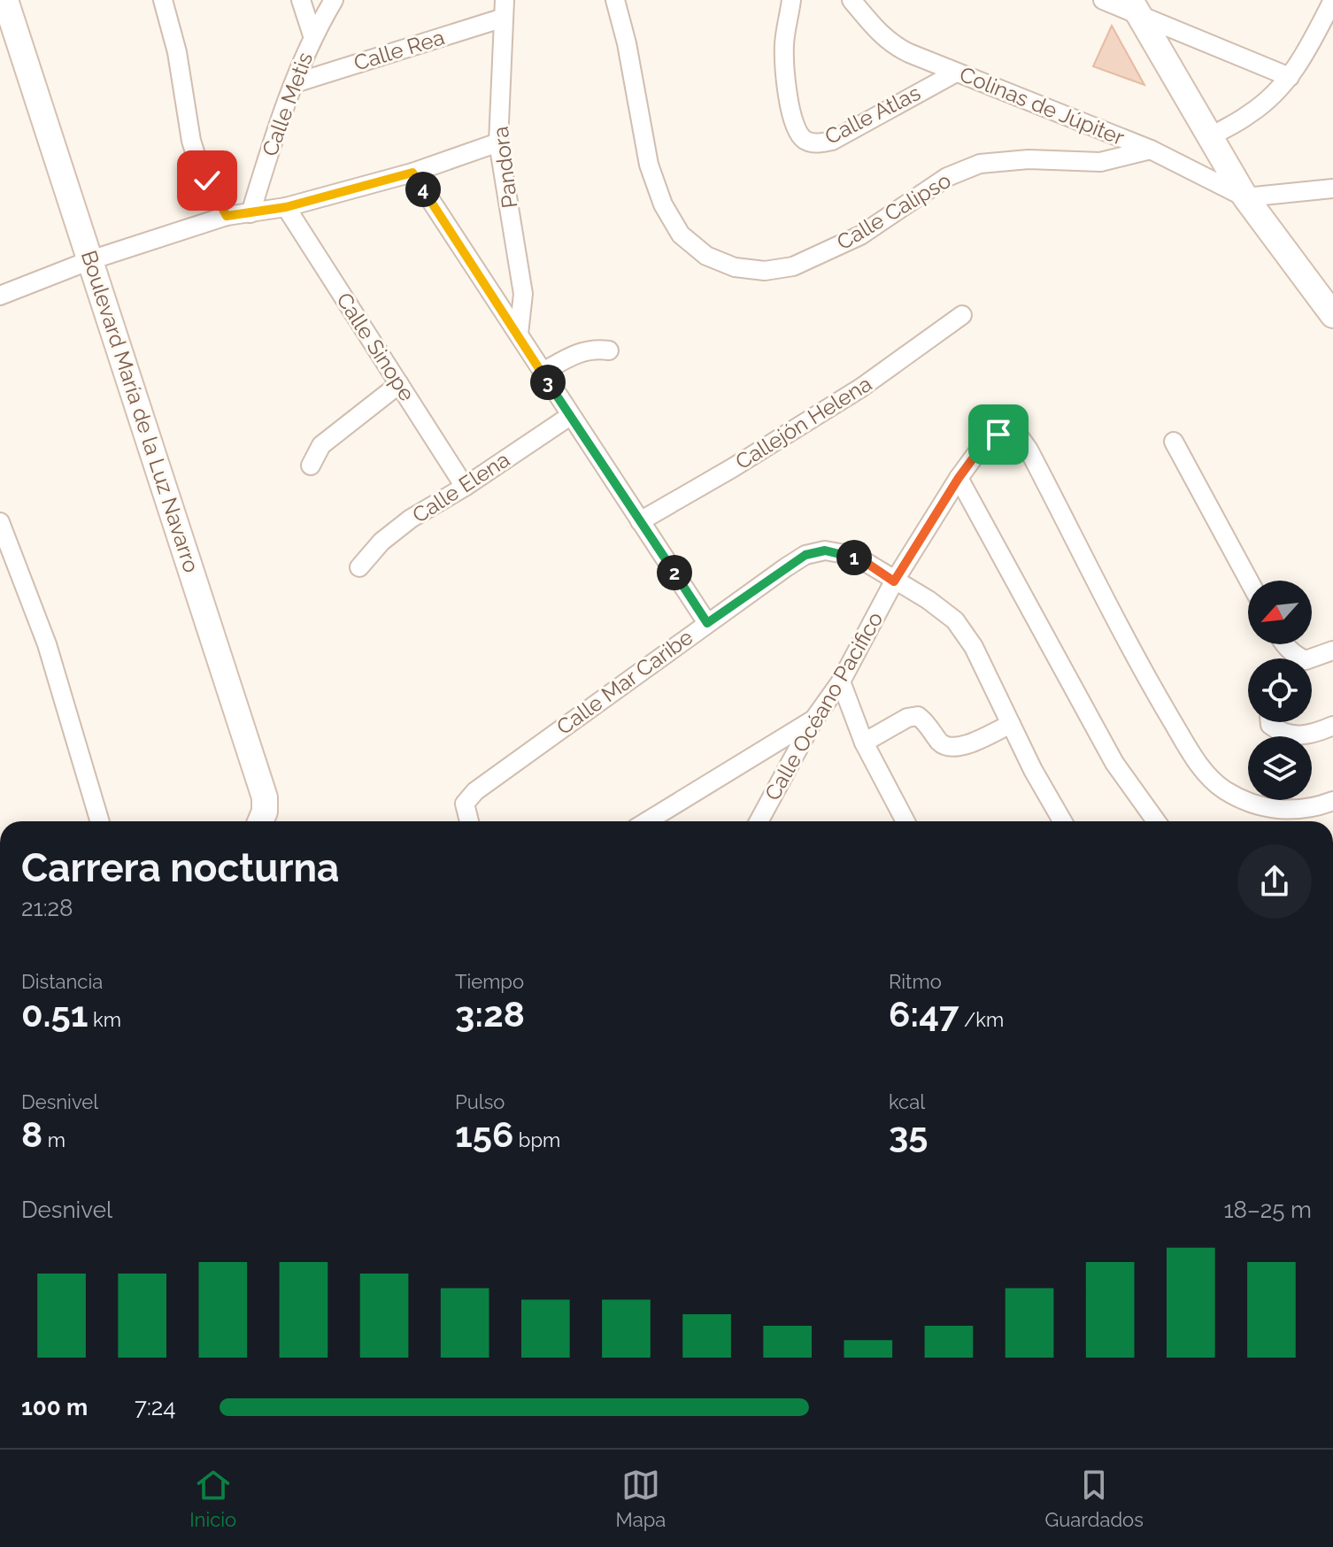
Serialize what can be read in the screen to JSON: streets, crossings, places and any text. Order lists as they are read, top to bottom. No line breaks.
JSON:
{"streets":{"street":["Calle Rea","Calle Metis","Colinas de Júpiter","Calle Atlas","Pandora","Calle Calipso","Calle Sinope","Boulevard María de la Luz Navarro","Callejón Helena","Calle Elena","Calle Mar Caribe","Calle Océano Pacifico"]},"crossings":[["Calle Rea","Calle Metis"],["Calle Rea","Pandora"],["Colinas de Júpiter","Calle Atlas"],["Colinas de Júpiter","Calle Calipso"],["Calle Sinope","Calle Elena"],["Calle Mar Caribe","Calle Océano Pacifico"]],"north":"bottom left","page":{"pins":["4","3","1","2"],"heading":["Carrera nocturna","21:28"],"stats":[["Distancia","0.51 km"],["Tiempo","3:28"],["Ritmo","6:47 /km"],["Desnivel","8 m"],["Pulso","156 bpm"],["kcal","35"]],"chart":["Desnivel","18–25 m"],"list":[{"name":"100 m","note":"7:24"}],"tabs":["Inicio","Mapa","Guardados"]}}
